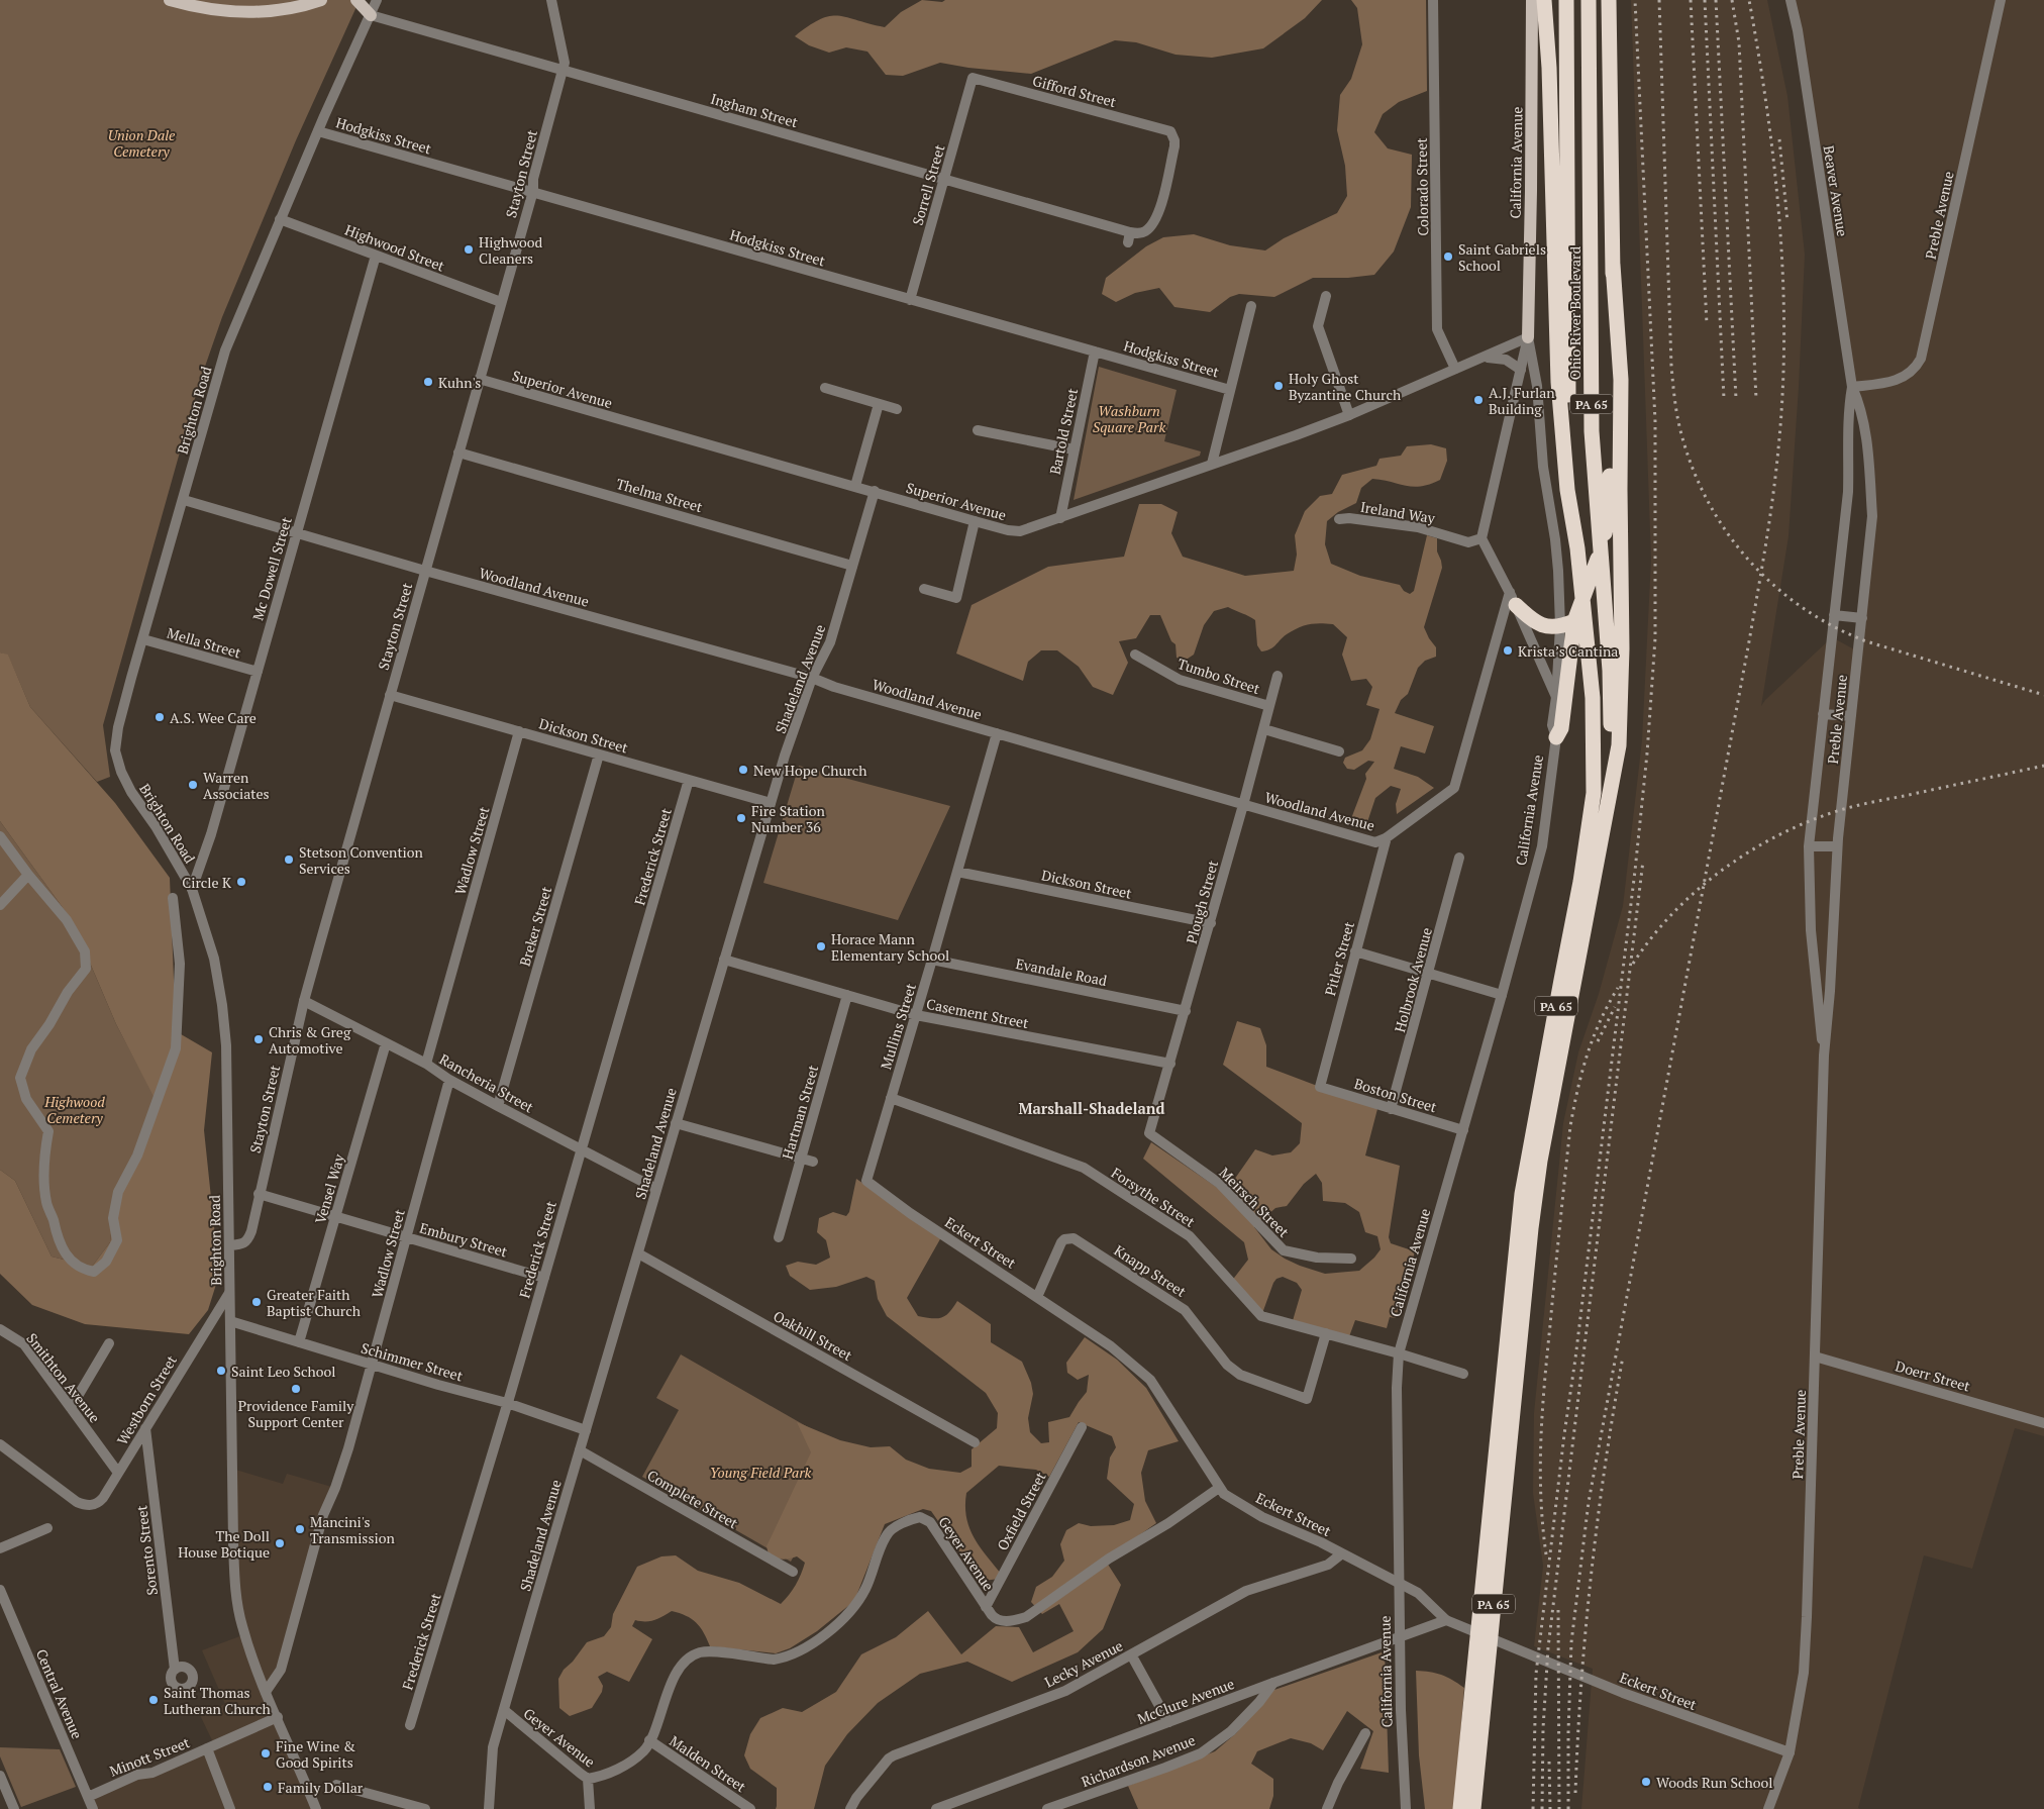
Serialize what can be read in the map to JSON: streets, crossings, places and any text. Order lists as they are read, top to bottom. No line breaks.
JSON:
{"streets":{"highway":["Ohio River Boulevard","PA 65"],"main road":["California Avenue"],"street":["Gifford Street","Ingham Street","Hodgkiss Street","Stayton Street","Sorrell Street","Colorado Street","Beaver Avenue","Preble Avenue","Highwood Street","Superior Avenue","Brighton Road","Bartold Street","Thelma Street","Ireland Way","Mc Dowell Street","Woodland Avenue","Mella Street","Tumbo Street","Shadeland Avenue","Dickson Street","Wadlow Street","Frederick Street","Plough Street","Breker Street","Pitler Street","Evandale Road","Holbrook Avenue","Casement Street","Mullins Street","Rancheria Street","Boston Street","Hartman Street","Vensel Way","Forsythe Street","Meirsch Street","Embury Street","Eckert Street","Knapp Street","Oakhill Street","Schimmer Street","Doerr Street","Smithton Avenue","Westborn Street","Complete Street","Oxfield Street","Sorento Street","Geyer Avenue","Lecky Avenue","Central Avenue","McClure Avenue","Minott Street","Richardson Avenue","Malden Street"]},"crossings":[["Gifford Street","Ingham Street"],["Gifford Street","Sorrell Street"],["Ingham Street","Stayton Street"],["Ingham Street","Sorrell Street"],["Ingham Street","Brighton Road"],["Hodgkiss Street","Stayton Street"],["Hodgkiss Street","Sorrell Street"],["Hodgkiss Street","Brighton Road"],["Hodgkiss Street","Bartold Street"],["California Avenue","Superior Avenue"],["California Avenue","Ireland Way"],["California Avenue","Boston Street"],["California Avenue","Forsythe Street"],["Stayton Street","Highwood Street"],["Stayton Street","Superior Avenue"],["Stayton Street","Brighton Road"],["Stayton Street","Thelma Street"],["Stayton Street","Woodland Avenue"],["Stayton Street","Dickson Street"],["Stayton Street","Rancheria Street"],["Stayton Street","Embury Street"],["Colorado Street","Superior Avenue"],["Beaver Avenue","Preble Avenue"],["Preble Avenue","Eckert Street"],["Preble Avenue","Doerr Street"],["Highwood Street","Brighton Road"],["Highwood Street","Mc Dowell Street"],["Ohio River Boulevard","PA 65"],["Superior Avenue","Bartold Street"],["Superior Avenue","Shadeland Avenue"],["Brighton Road","Mc Dowell Street"],["Brighton Road","Woodland Avenue"],["Brighton Road","Mella Street"],["Brighton Road","Wadlow Street"],["Brighton Road","Schimmer Street"],["Brighton Road","Westborn Street"],["Brighton Road","Minott Street"],["Thelma Street","Shadeland Avenue"],["Mc Dowell Street","Woodland Avenue"],["Mc Dowell Street","Mella Street"],["Woodland Avenue","Shadeland Avenue"],["Woodland Avenue","Plough Street"],["Woodland Avenue","Pitler Street"],["Woodland Avenue","Mullins Street"],["Tumbo Street","Plough Street"],["Shadeland Avenue","Dickson Street"],["Shadeland Avenue","Casement Street"],["Shadeland Avenue","Rancheria Street"],["Shadeland Avenue","Oakhill Street"],["Shadeland Avenue","Schimmer Street"],["Shadeland Avenue","Complete Street"],["Shadeland Avenue","Geyer Avenue"],["Dickson Street","Wadlow Street"],["Dickson Street","Frederick Street"],["Dickson Street","Plough Street"],["Dickson Street","Breker Street"],["Dickson Street","Mullins Street"],["Wadlow Street","Rancheria Street"],["Wadlow Street","Embury Street"],["Wadlow Street","Schimmer Street"],["Frederick Street","Rancheria Street"],["Frederick Street","Embury Street"],["Frederick Street","Schimmer Street"],["Plough Street","Evandale Road"],["Plough Street","Casement Street"],["Plough Street","Meirsch Street"],["Breker Street","Rancheria Street"],["Pitler Street","Boston Street"],["Evandale Road","Mullins Street"],["Holbrook Avenue","Boston Street"],["Casement Street","Mullins Street"],["Casement Street","Hartman Street"],["Mullins Street","Forsythe Street"],["Mullins Street","Eckert Street"],["Rancheria Street","Vensel Way"],["Vensel Way","Embury Street"],["Vensel Way","Schimmer Street"],["Forsythe Street","Knapp Street"],["Eckert Street","Knapp Street"],["Eckert Street","Geyer Avenue"],["Eckert Street","Lecky Avenue"],["Eckert Street","McClure Avenue"],["Smithton Avenue","Westborn Street"],["Westborn Street","Sorento Street"],["Oxfield Street","Geyer Avenue"],["Geyer Avenue","Malden Street"],["Central Avenue","Minott Street"],["McClure Avenue","Richardson Avenue"]],"districts":["Marshall-Shadeland"],"parks":["Union Dale Cemetery","Washburn Square Park","Highwood Cemetery","Young Field Park"],"places":["Highwood Cleaners","Saint Gabriels School","Kuhn's","Holy Ghost Byzantine Church","A.J. Furlan Building","Krista’s Cantina","A.S. Wee Care","New Hope Church","Warren Associates","Fire Station Number 36","Stetson Convention Services","Circle K","Horace Mann Elementary School","Chris & Greg Automotive","Greater Faith Baptist Church","Saint Leo School","Providence Family Support Center","Mancini's Transmission","The Doll House Botique","Saint Thomas Lutheran Church","Fine Wine & Good Spirits","Woods Run School","Family Dollar"]}
